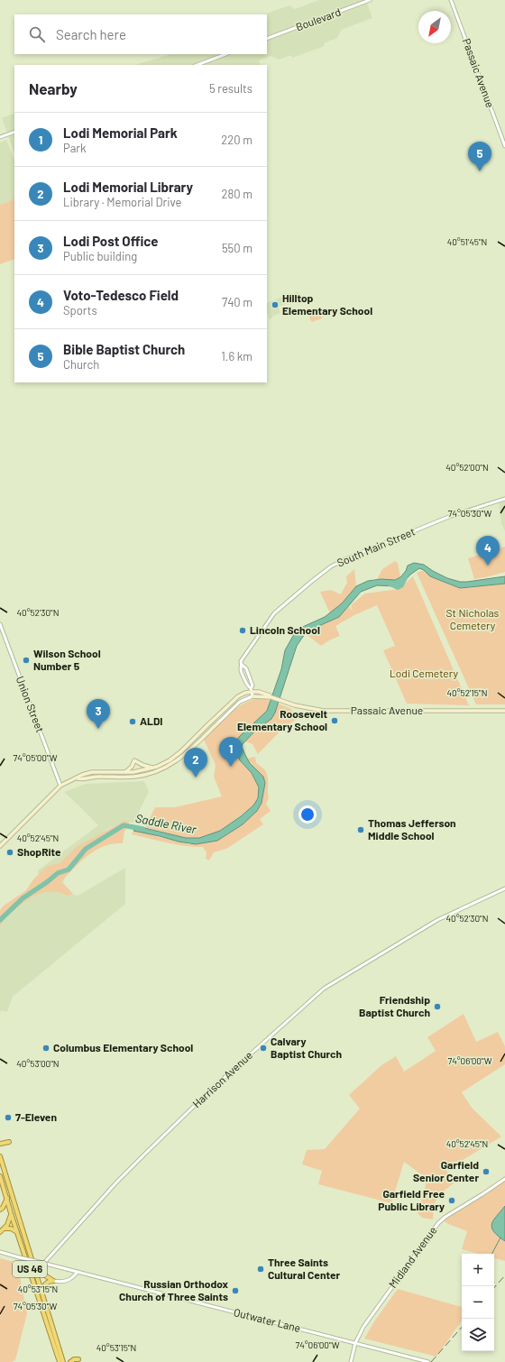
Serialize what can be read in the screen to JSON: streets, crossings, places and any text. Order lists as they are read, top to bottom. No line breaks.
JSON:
{"streets":{"highway":["US 46"],"main road":["Passaic Avenue"],"street":["Boulevard","South Main Street","Union Street","Harrison Avenue","Midland Avenue","Outwater Lane"]},"crossings":[["Harrison Avenue","Outwater Lane"],["Midland Avenue","Outwater Lane"],["US 46","Outwater Lane"]],"water":["Saddle River"],"parks":["St Nicholas Cemetery","Lodi Cemetery"],"places":["Hilltop Elementary School","Lincoln School","Wilson School Number 5","Roosevelt Elementary School","ALDI","Thomas Jefferson Middle School","ShopRite","Friendship Baptist Church","Columbus Elementary School","Calvary Baptist Church","7-Eleven","Garfield Senior Center","Garfield Free Public Library","Three Saints Cultural Center","Russian Orthodox Church of Three Saints"],"north":"bottom left","page":{"search":"Search here","heading":["Nearby","5 results"],"list":[{"mark":"1","name":"Lodi Memorial Park","note":"Park","value":"220 m"},{"mark":"2","name":"Lodi Memorial Library","note":"Library · Memorial Drive","value":"280 m"},{"mark":"3","name":"Lodi Post Office","note":"Public building","value":"550 m"},{"mark":"4","name":"Voto-Tedesco Field","note":"Sports","value":"740 m"},{"mark":"5","name":"Bible Baptist Church","note":"Church","value":"1.6 km"}],"pins":["5","4","3","1","2"],"map_buttons":["+","−"]},"coordinates":["40°51'45\"N","40°52'00\"N","74°05'30\"W","40°52'30\"N","40°52'15\"N","74°05'00\"W","40°52'45\"N","74°06'00\"W","40°53'00\"N","40°53'15\"N"]}
